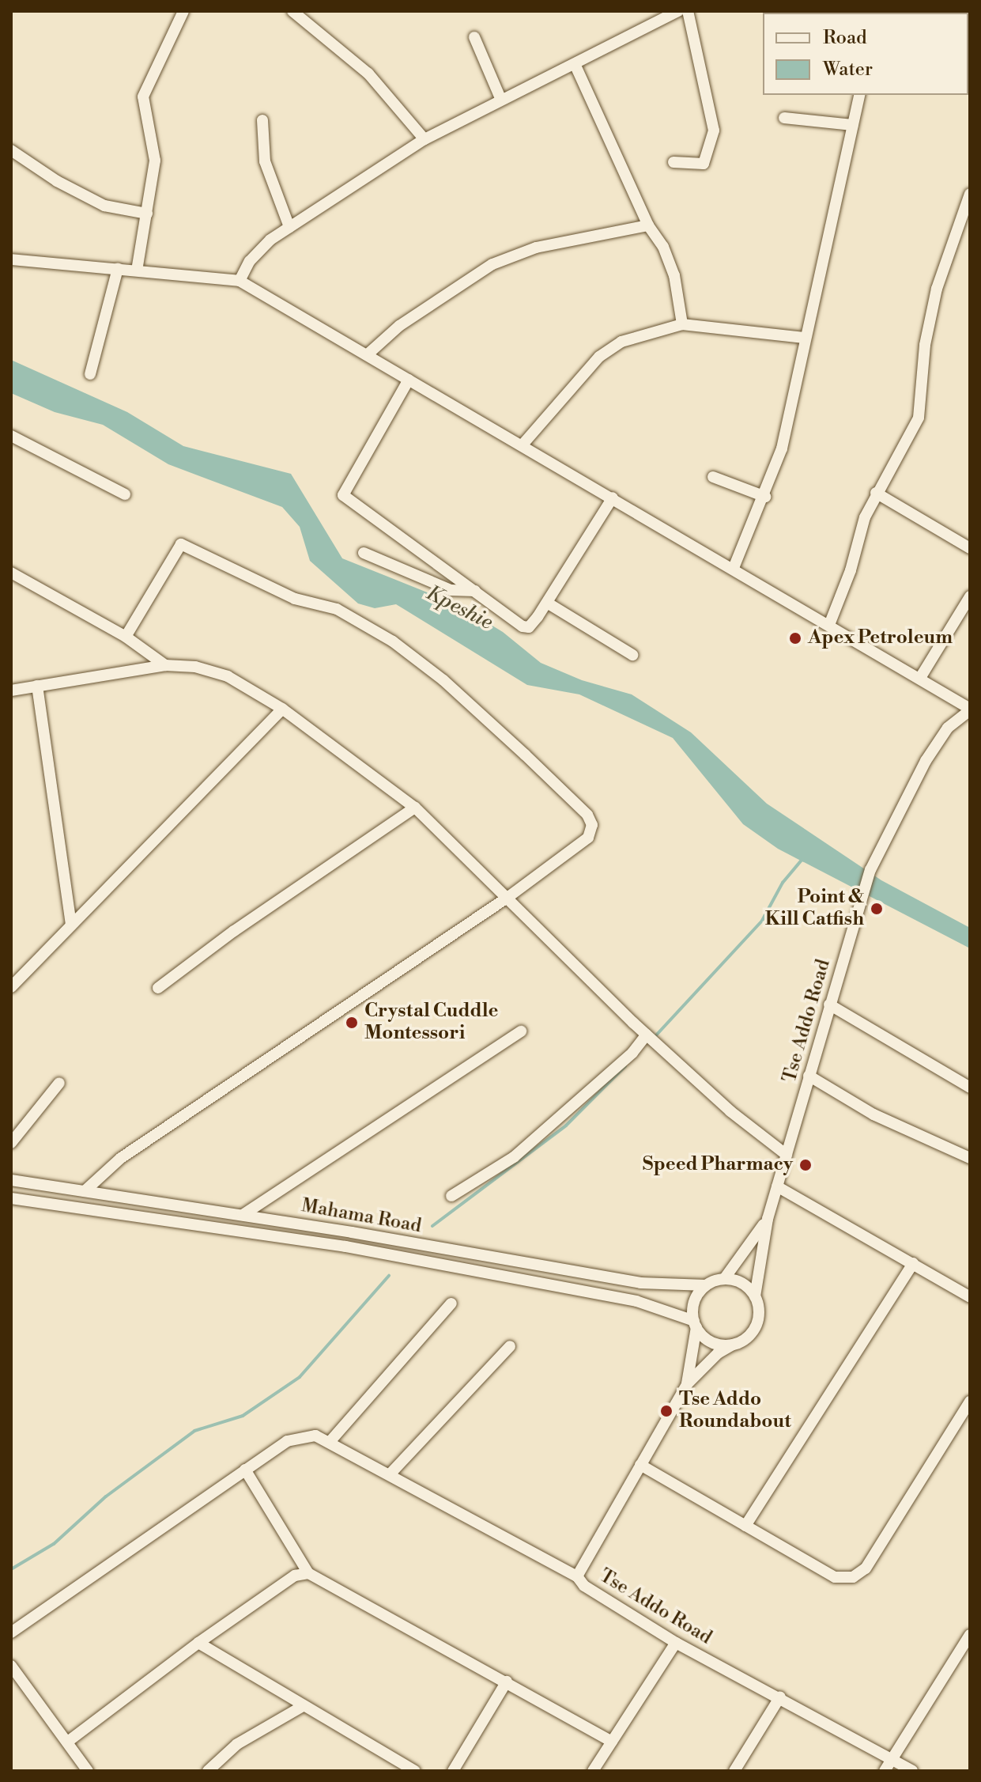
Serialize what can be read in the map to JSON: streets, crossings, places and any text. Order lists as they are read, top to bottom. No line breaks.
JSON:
{"streets":{"street":["Tse Addo Road","Mahama Road"]},"crossings":[["Tse Addo Road","Mahama Road"]],"water":["Kpeshie"],"places":["Apex Petroleum","Point & Kill Catfish","Crystal Cuddle Montessori","Speed Pharmacy","Tse Addo Roundabout"],"legend":["Road","Water"]}
